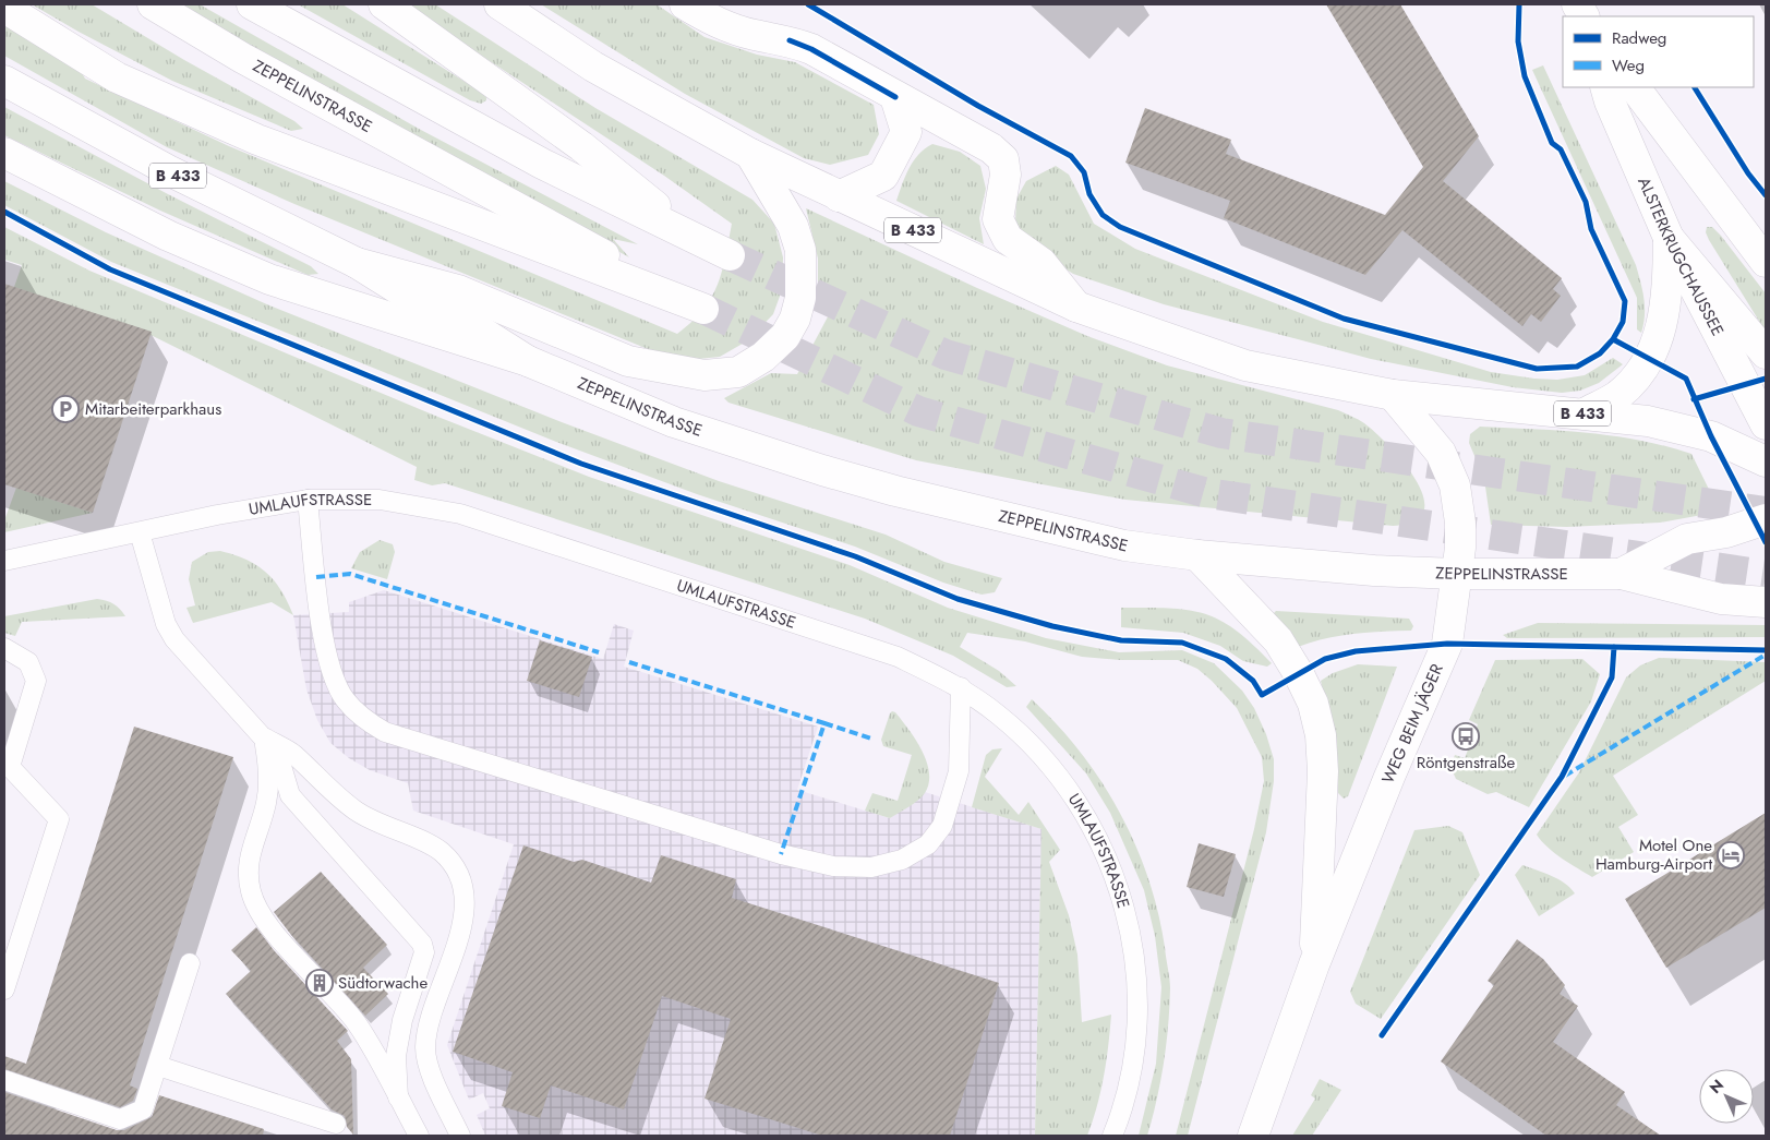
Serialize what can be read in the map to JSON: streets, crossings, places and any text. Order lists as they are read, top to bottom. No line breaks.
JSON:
{"streets":{"main road":["ZEPPELINSTRASSE","B 433","ALSTERKRUGCHAUSSEE","WEG BEIM JÄGER"],"lane":["UMLAUFSTRASSE"]},"crossings":[["ZEPPELINSTRASSE","B 433"],["ZEPPELINSTRASSE","WEG BEIM JÄGER"],["B 433","WEG BEIM JÄGER"]],"places":{"parking":["Mitarbeiterparkhaus"],"bus stop":["Röntgenstraße"],"hotel":["Motel One Hamburg-Airport"],"building":["Südtorwache"]},"legend":["Radweg","Weg"],"north":"top left"}
